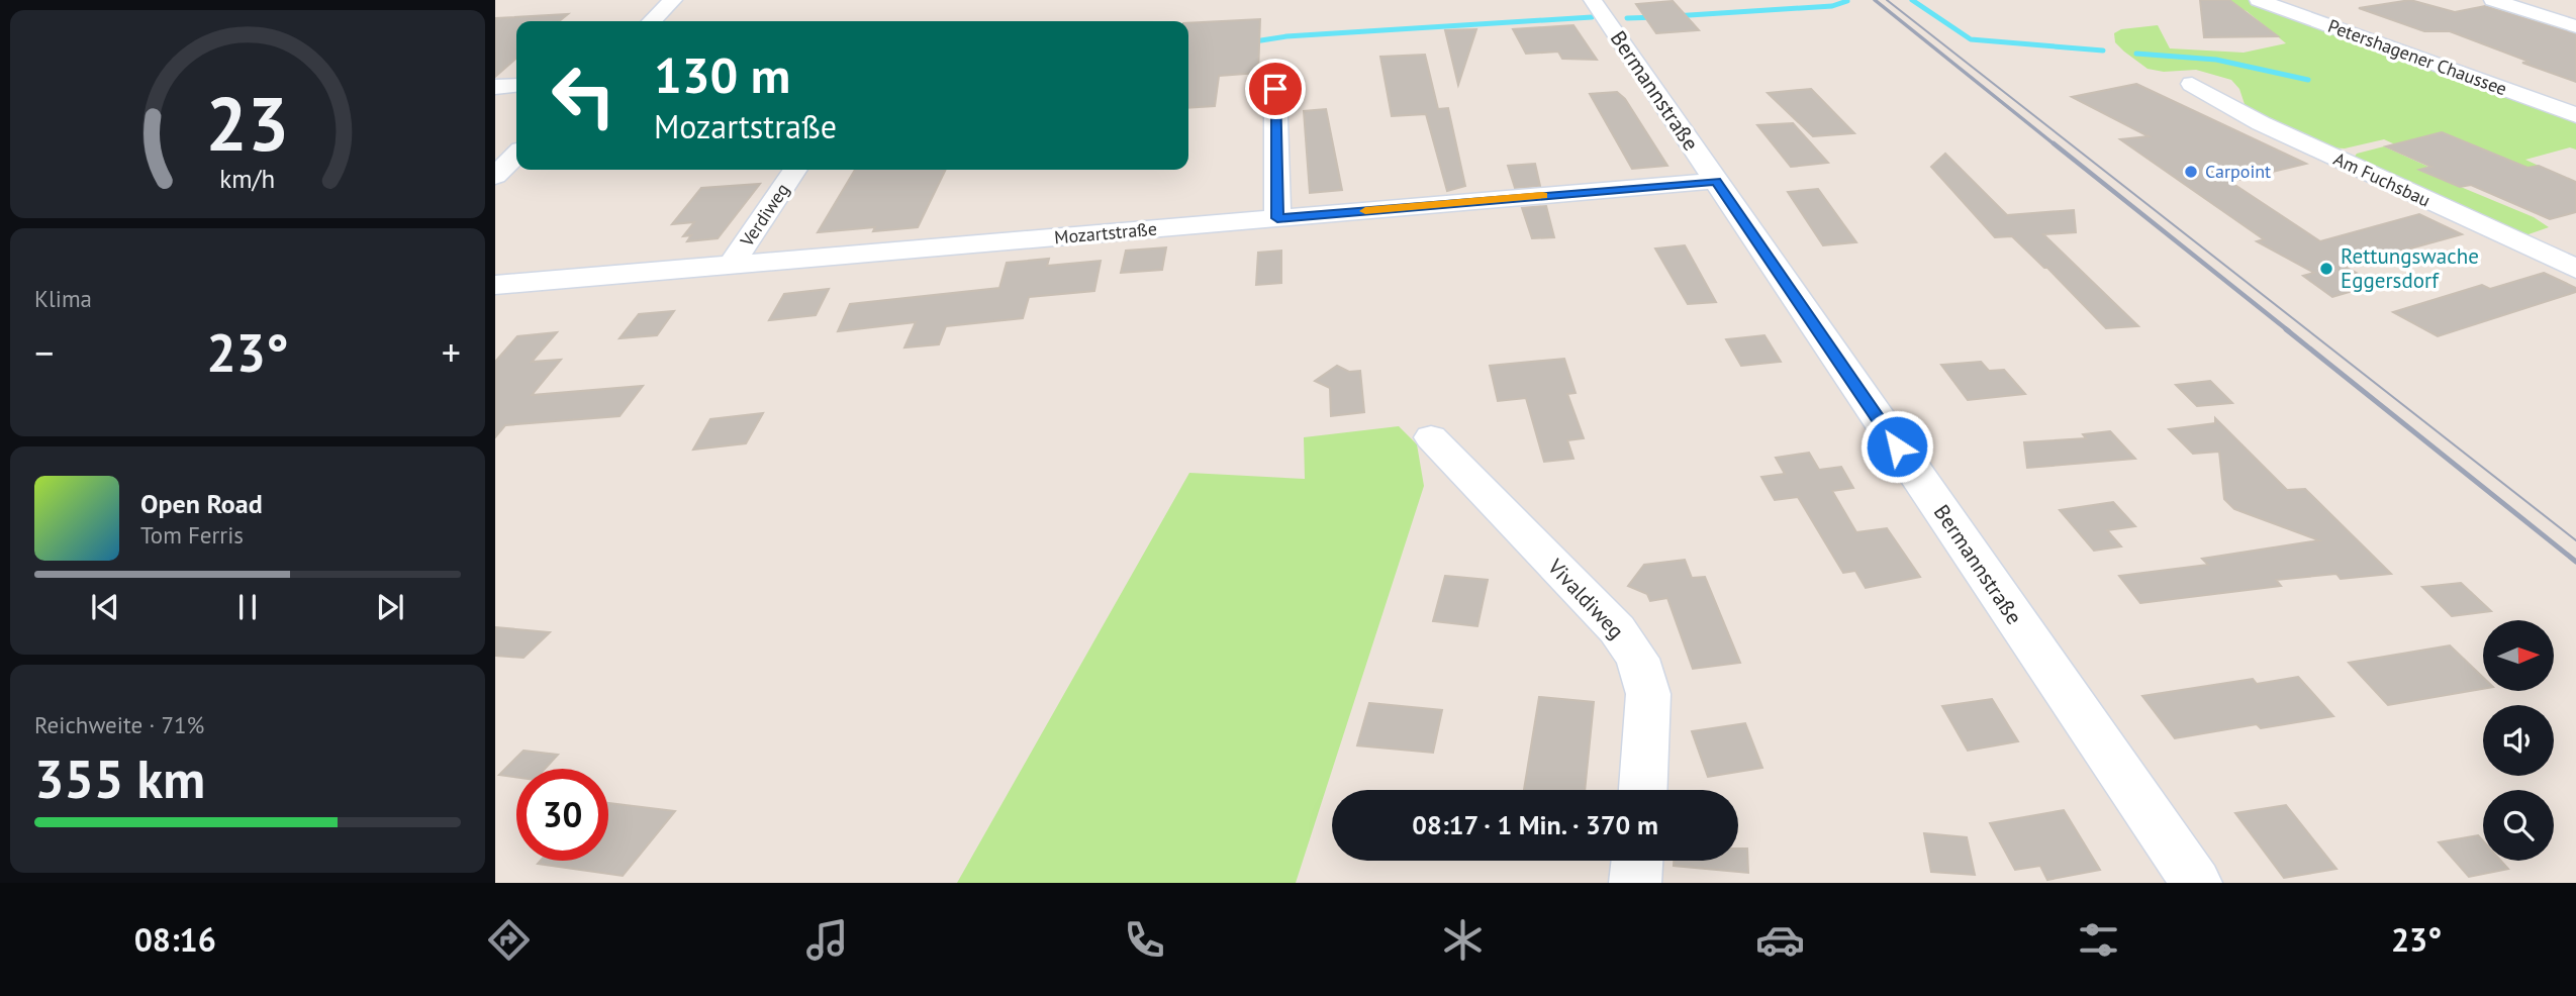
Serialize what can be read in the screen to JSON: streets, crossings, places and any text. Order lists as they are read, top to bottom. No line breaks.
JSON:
{"streets":{"street":["Petershagener Chaussee","Bermannstraße","Am Fuchsbau","Verdiweg","Mozartstraße","Vivaldiweg"]},"crossings":[["Bermannstraße","Mozartstraße"],["Verdiweg","Mozartstraße"]],"places":["Carpoint","Rettungswache Eggersdorf"],"north":"right","page":{"turn":["130 m","Mozartstraße"],"tile":["Klima",["Reichweite · 71%","355 km"]],"heat":["−","23°","+"],"song":["Open Road","Tom Ferris"],"limit":"30","trip":"08:17 · 1 Min. · 370 m","tabs":["08:16","23°"],"gauge":["23","km/h"]}}
